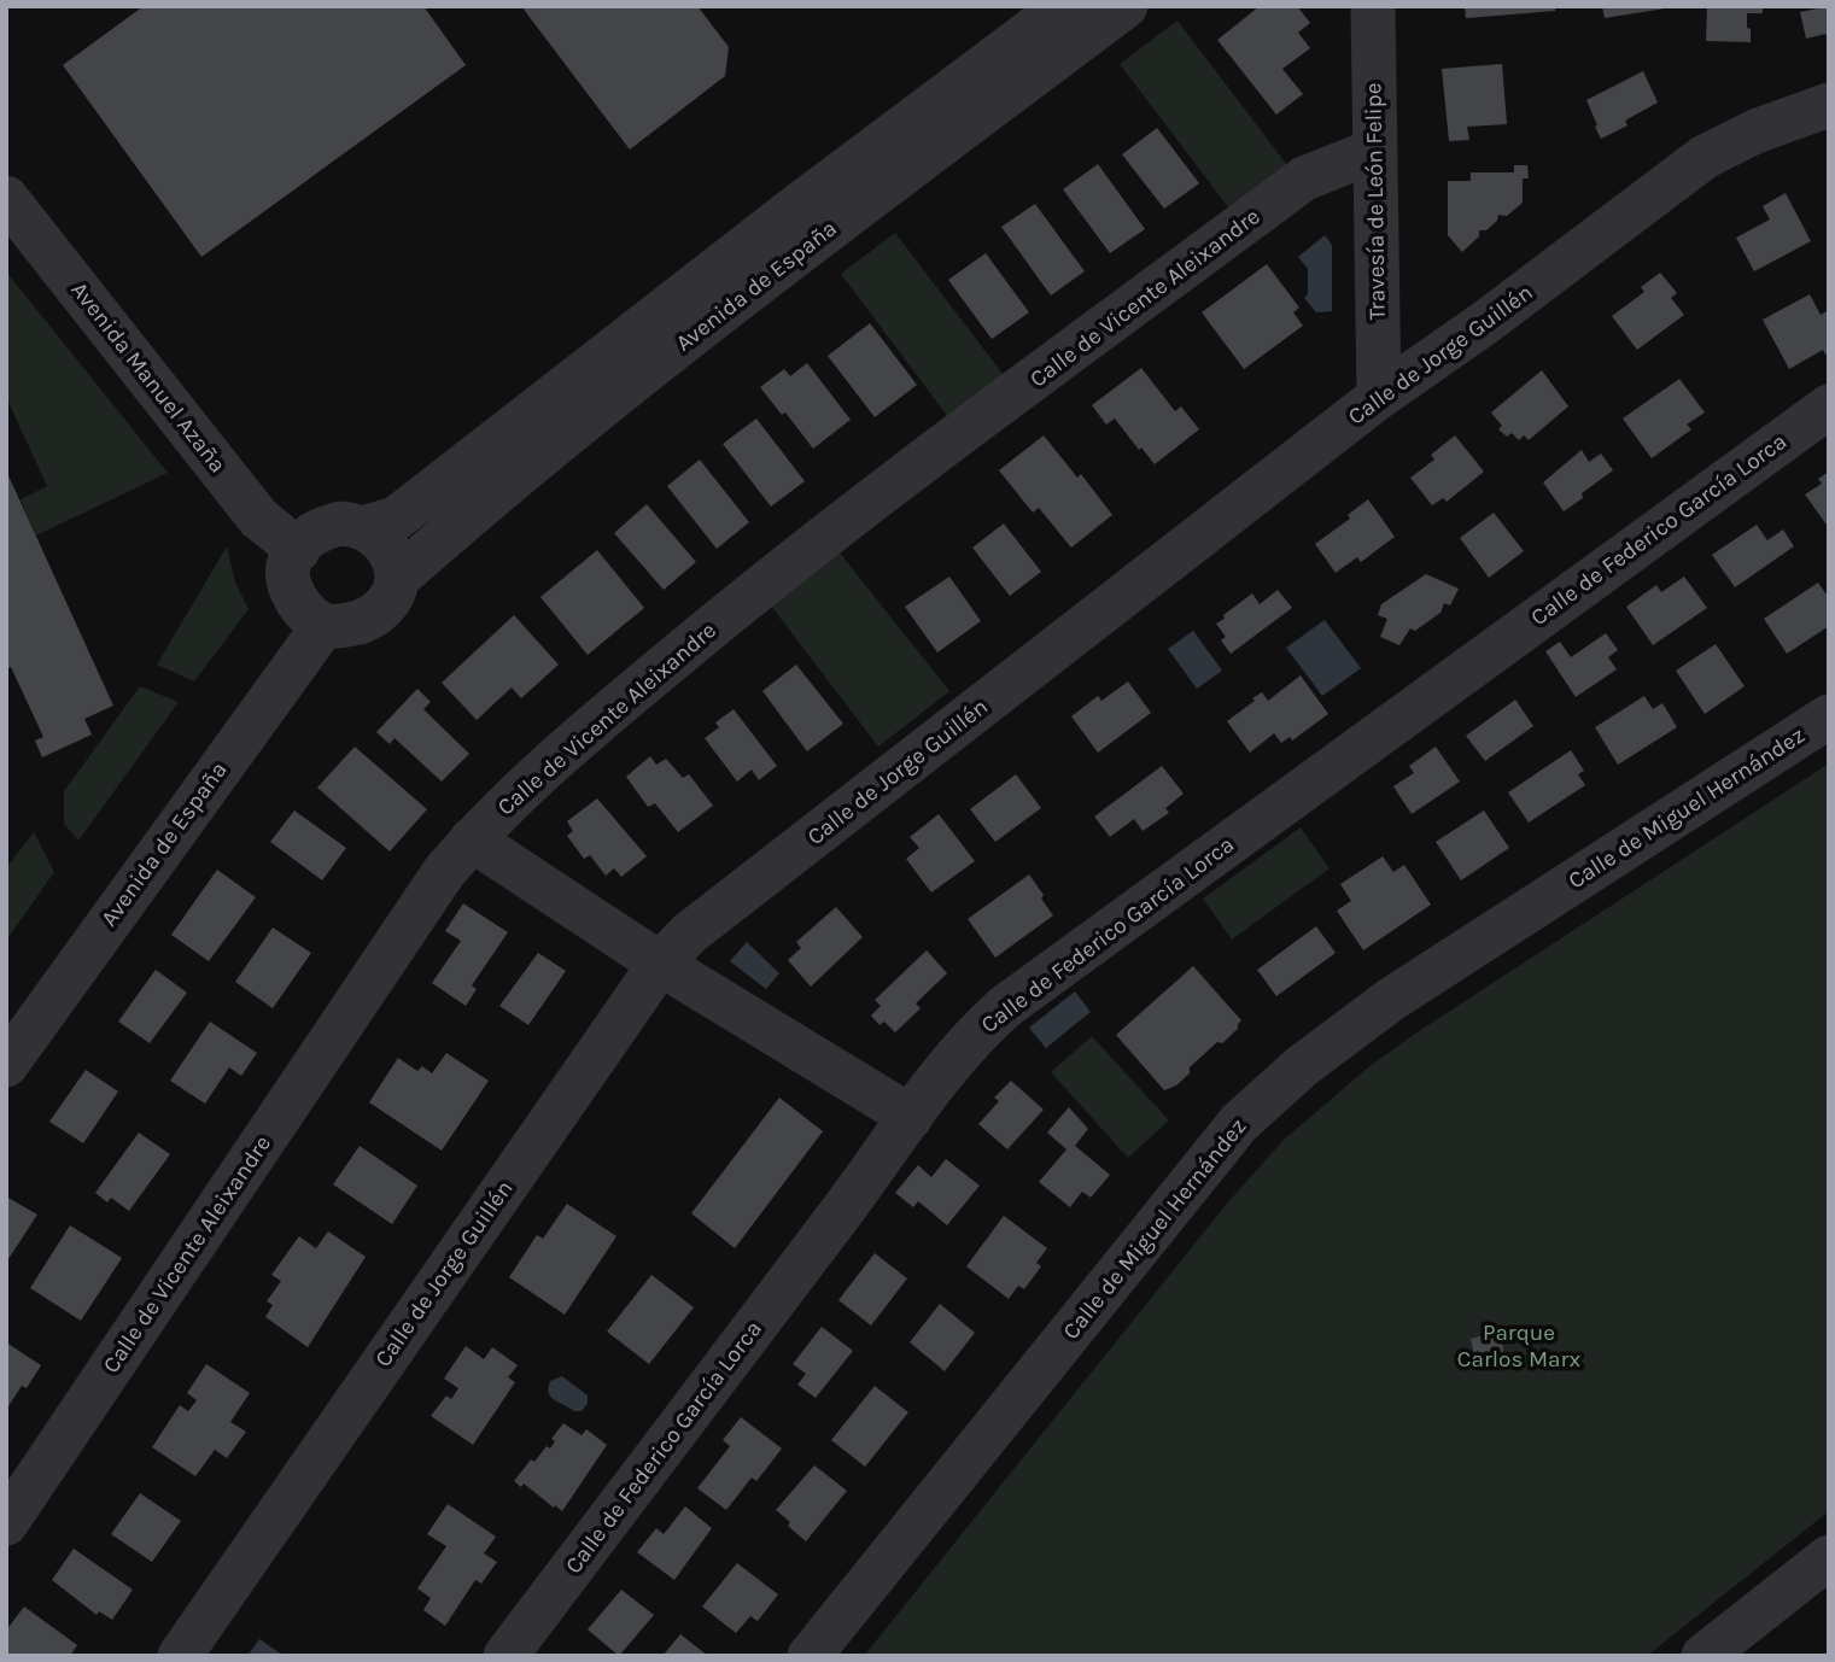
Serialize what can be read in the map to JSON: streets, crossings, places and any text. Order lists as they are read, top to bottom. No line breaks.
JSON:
{"streets":{"street":["Travesía de León Felipe","Avenida de España","Calle de Vicente Aleixandre","Calle de Jorge Guillén","Avenida Manuel Azaña","Calle de Federico García Lorca","Calle de Miguel Hernández"]},"crossings":[["Travesía de León Felipe","Calle de Vicente Aleixandre"],["Travesía de León Felipe","Calle de Jorge Guillén"],["Avenida de España","Avenida Manuel Azaña"]],"parks":["Parque Carlos Marx"]}
